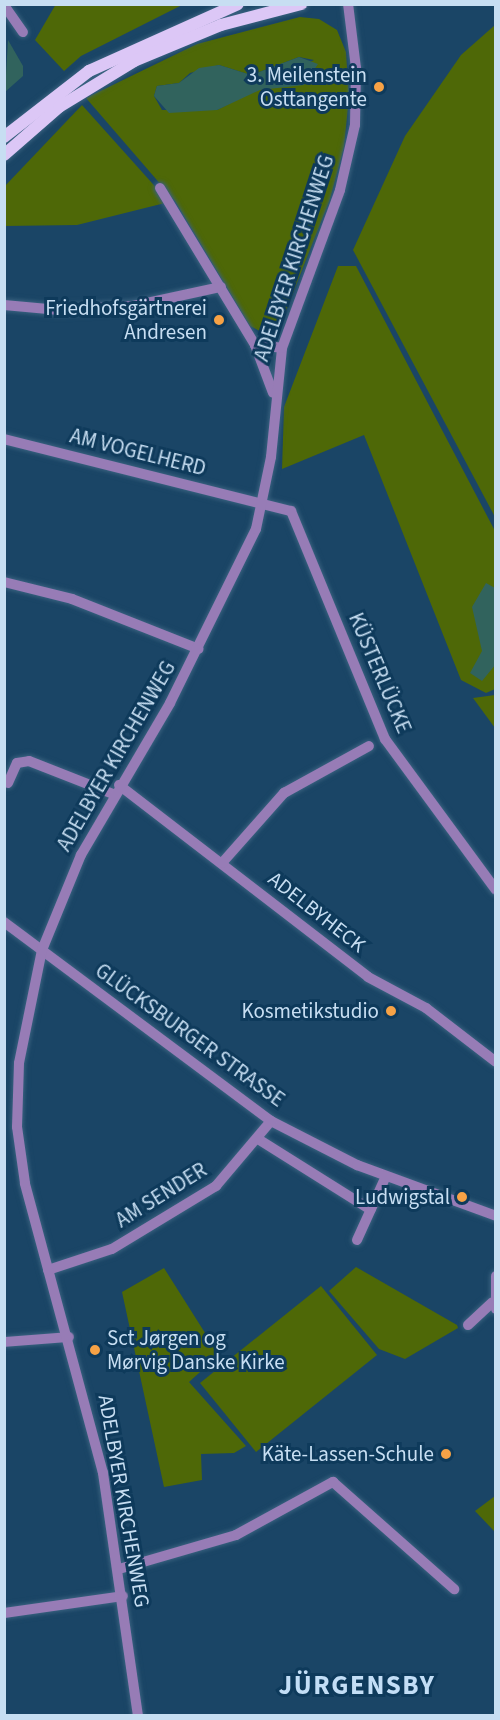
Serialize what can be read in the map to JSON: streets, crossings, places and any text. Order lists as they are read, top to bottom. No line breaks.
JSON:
{"streets":{"street":["ADELBYER KIRCHENWEG","AM VOGELHERD","KÜSTERLÜCKE","ADELBYHECK","GLÜCKSBURGER STRASSE","AM SENDER"]},"crossings":[["ADELBYER KIRCHENWEG","AM VOGELHERD"],["ADELBYER KIRCHENWEG","KÜSTERLÜCKE"],["ADELBYER KIRCHENWEG","ADELBYHECK"],["ADELBYER KIRCHENWEG","GLÜCKSBURGER STRASSE"],["ADELBYER KIRCHENWEG","AM SENDER"],["AM VOGELHERD","KÜSTERLÜCKE"],["GLÜCKSBURGER STRASSE","AM SENDER"]],"districts":["JÜRGENSBY"],"places":["3. Meilenstein Osttangente","Friedhofsgärtnerei Andresen","Kosmetikstudio","Ludwigstal","Sct Jørgen og Mørvig Danske Kirke","Käte-Lassen-Schule"]}
